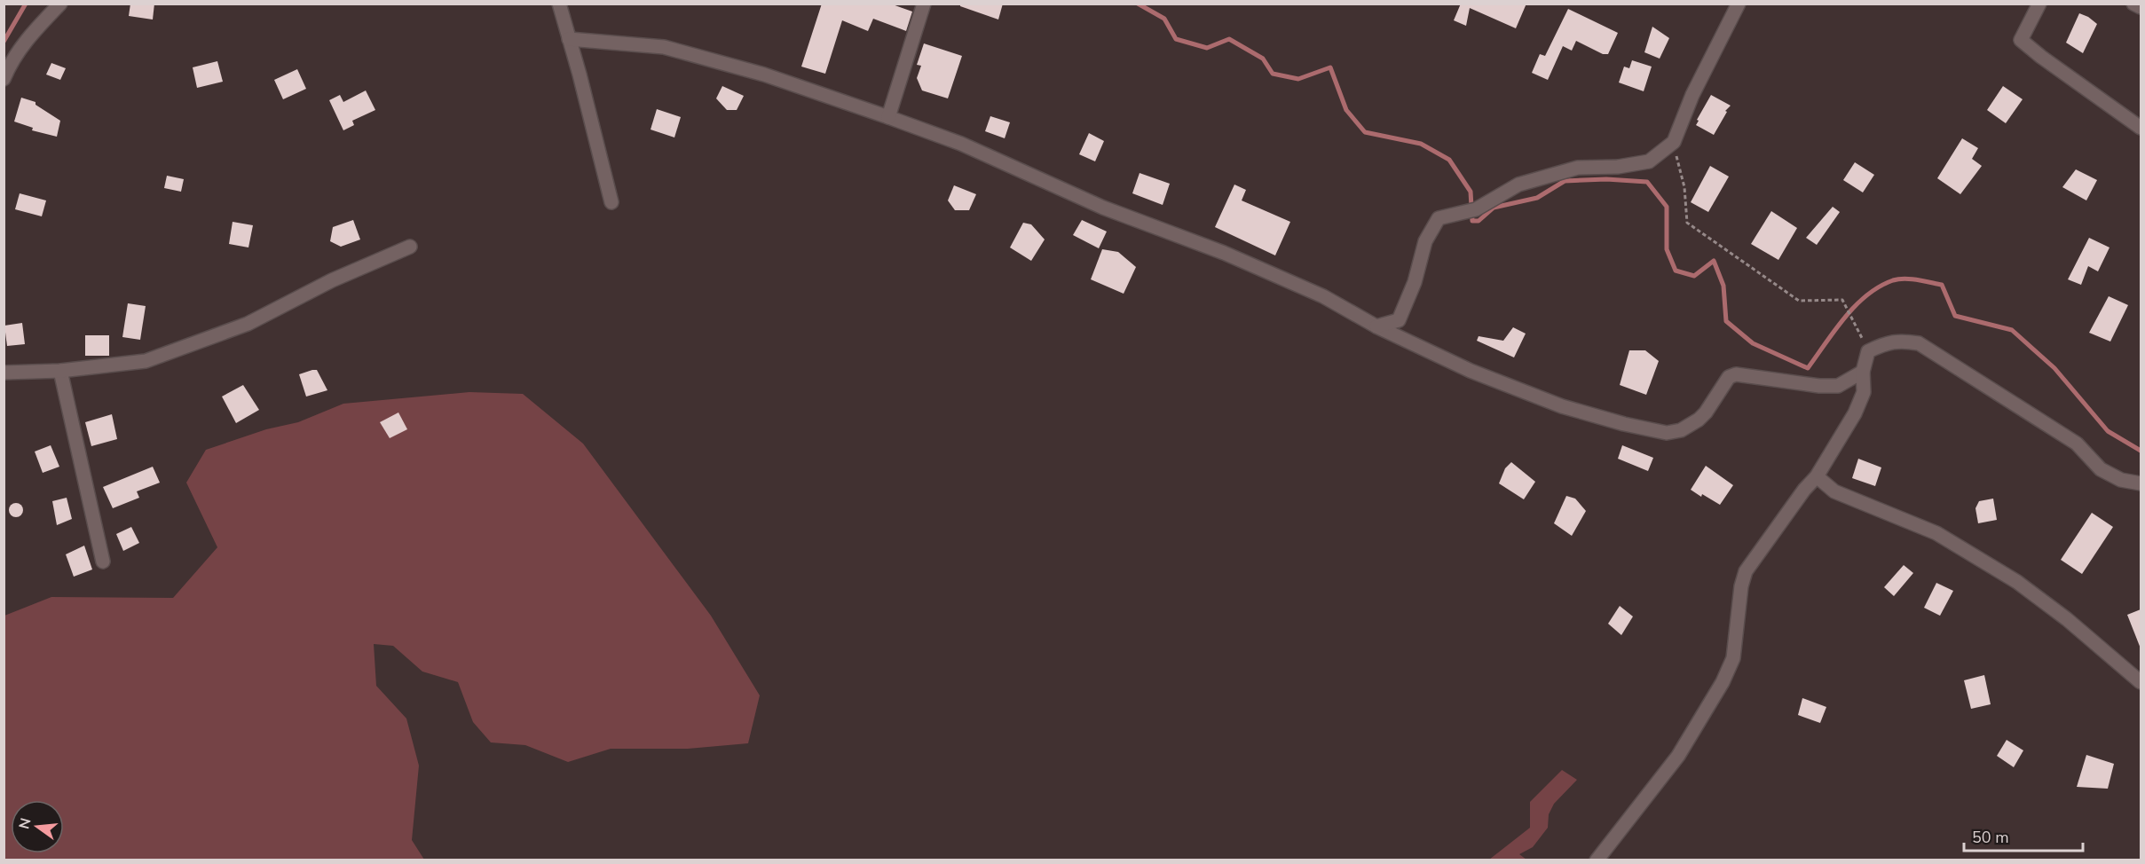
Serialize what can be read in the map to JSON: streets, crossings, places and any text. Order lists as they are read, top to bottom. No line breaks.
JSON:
{"scale_bar":"50 m","north":"left"}
